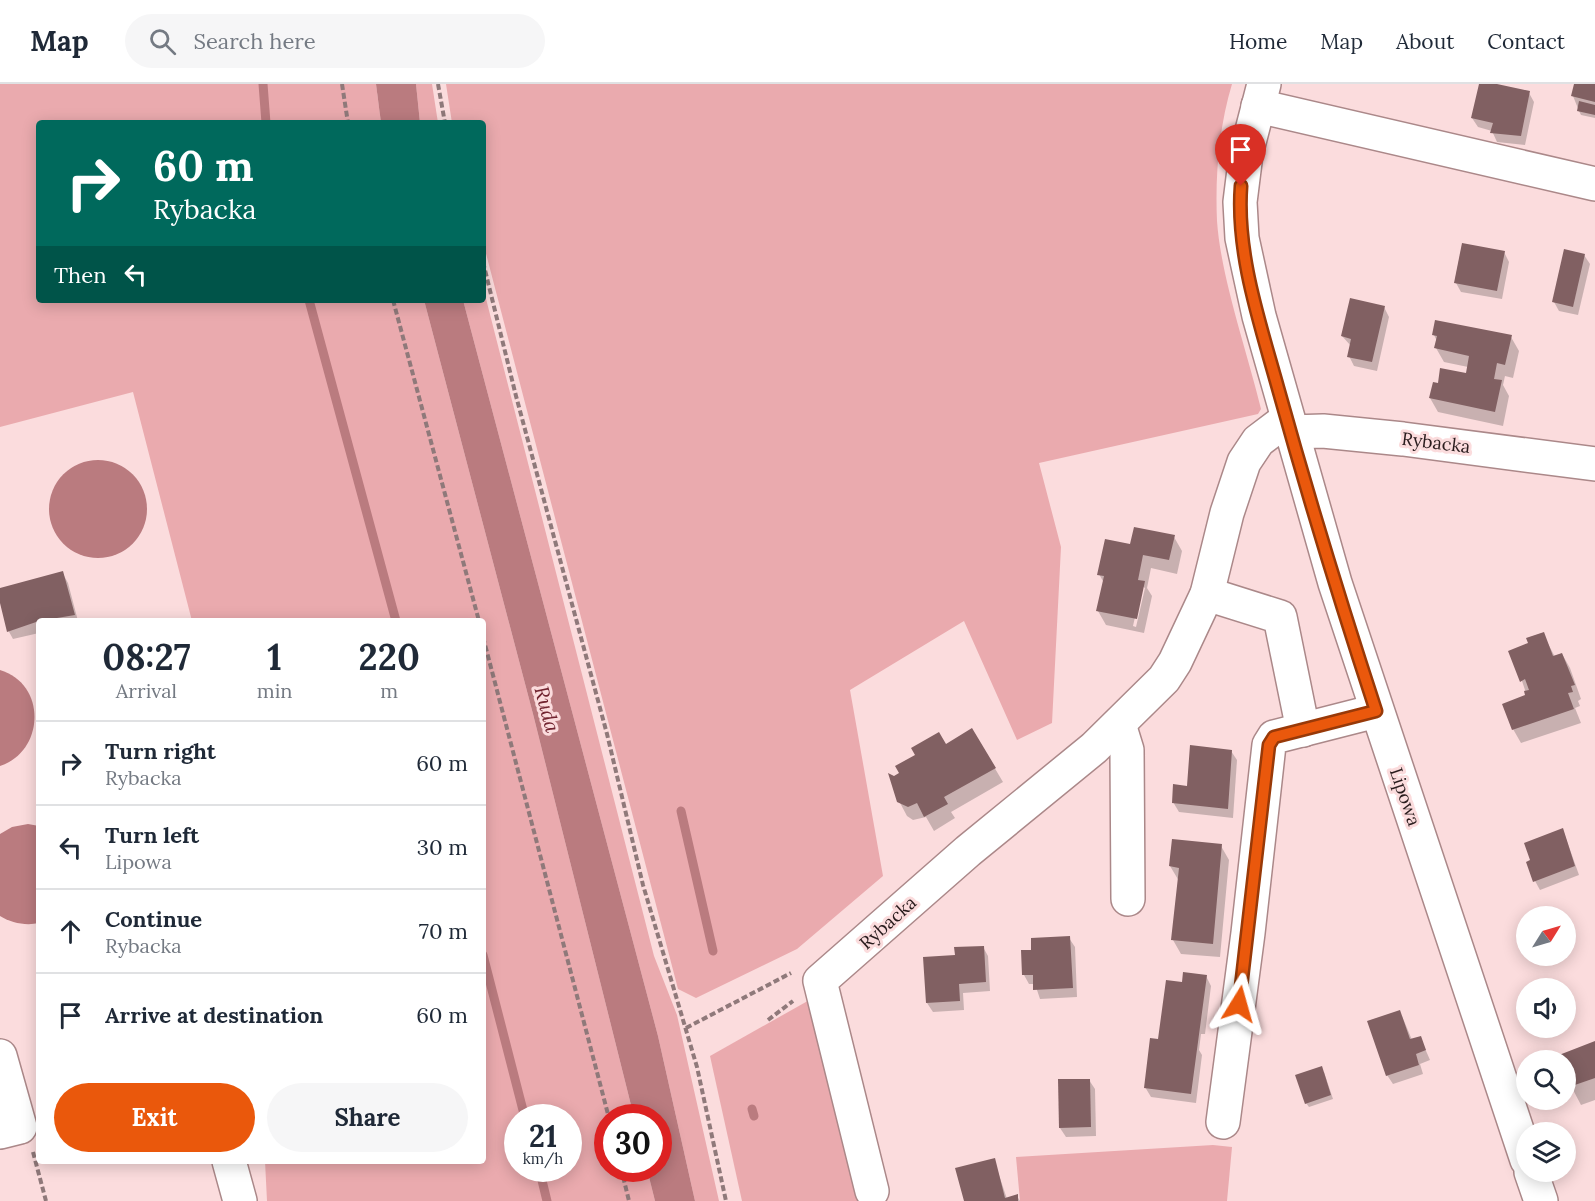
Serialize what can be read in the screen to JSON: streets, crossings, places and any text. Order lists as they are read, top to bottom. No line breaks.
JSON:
{"streets":{"street":["Rybacka","Lipowa"]},"crossings":[["Rybacka","Lipowa"]],"water":["Ruda"],"north":"top right","page":{"header":"Map","search":"Search here","nav":["Home","Map","About","Contact"],"turn":["60 m","Rybacka"],"then":"Then","eta":["08:27","Arrival","1","min","220","m"],"list":[{"name":"Turn right","note":"Rybacka","value":"60 m"},{"name":"Turn left","note":"Lipowa","value":"30 m"},{"name":"Continue","note":"Rybacka","value":"70 m"},{"name":"Arrive at destination","value":"60 m"}],"buttons":["Exit","Share"],"speed":"21 km/h","limit":"30"}}
